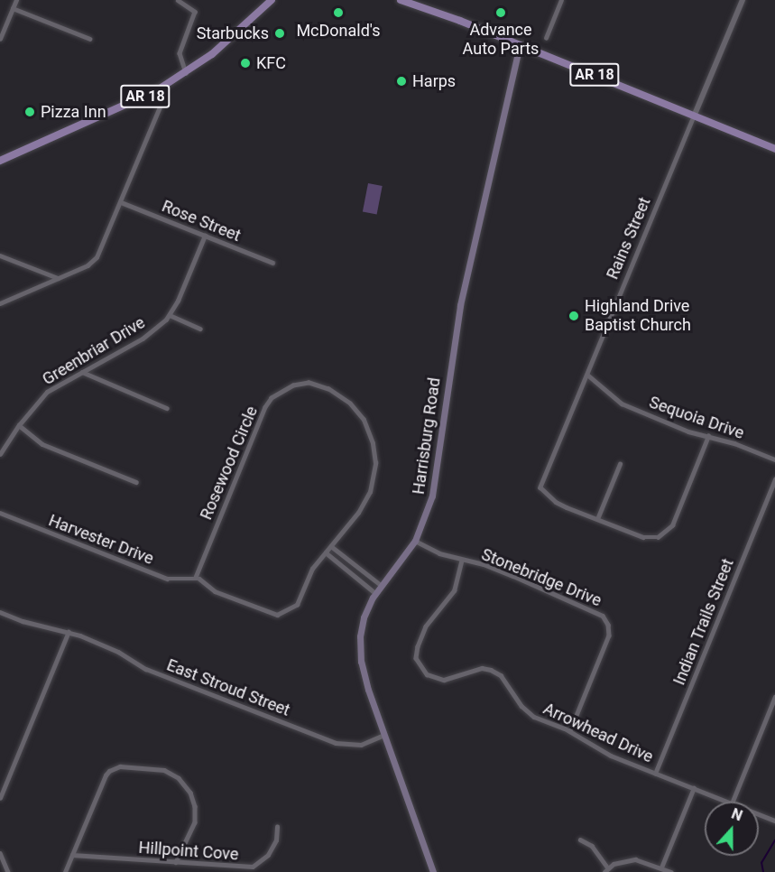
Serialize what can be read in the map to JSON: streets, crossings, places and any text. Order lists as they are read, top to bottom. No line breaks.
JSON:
{"streets":{"main road":["AR 18","Harrisburg Road"],"street":["Rose Street","Rains Street","Greenbriar Drive","Sequoia Drive","Rosewood Circle","Harvester Drive","Stonebridge Drive","Indian Trails Street","East Stroud Street","Arrowhead Drive","Hillpoint Cove"]},"crossings":[["AR 18","Rains Street"],["AR 18","Harrisburg Road"],["Rose Street","Greenbriar Drive"],["Rains Street","Sequoia Drive"],["Harrisburg Road","Stonebridge Drive"],["Harrisburg Road","East Stroud Street"],["Rosewood Circle","Harvester Drive"],["Stonebridge Drive","Arrowhead Drive"],["Indian Trails Street","Arrowhead Drive"]],"places":["McDonald's","Advance Auto Parts","Starbucks","KFC","Harps","Pizza Inn","Highland Drive Baptist Church"],"north":"top"}
